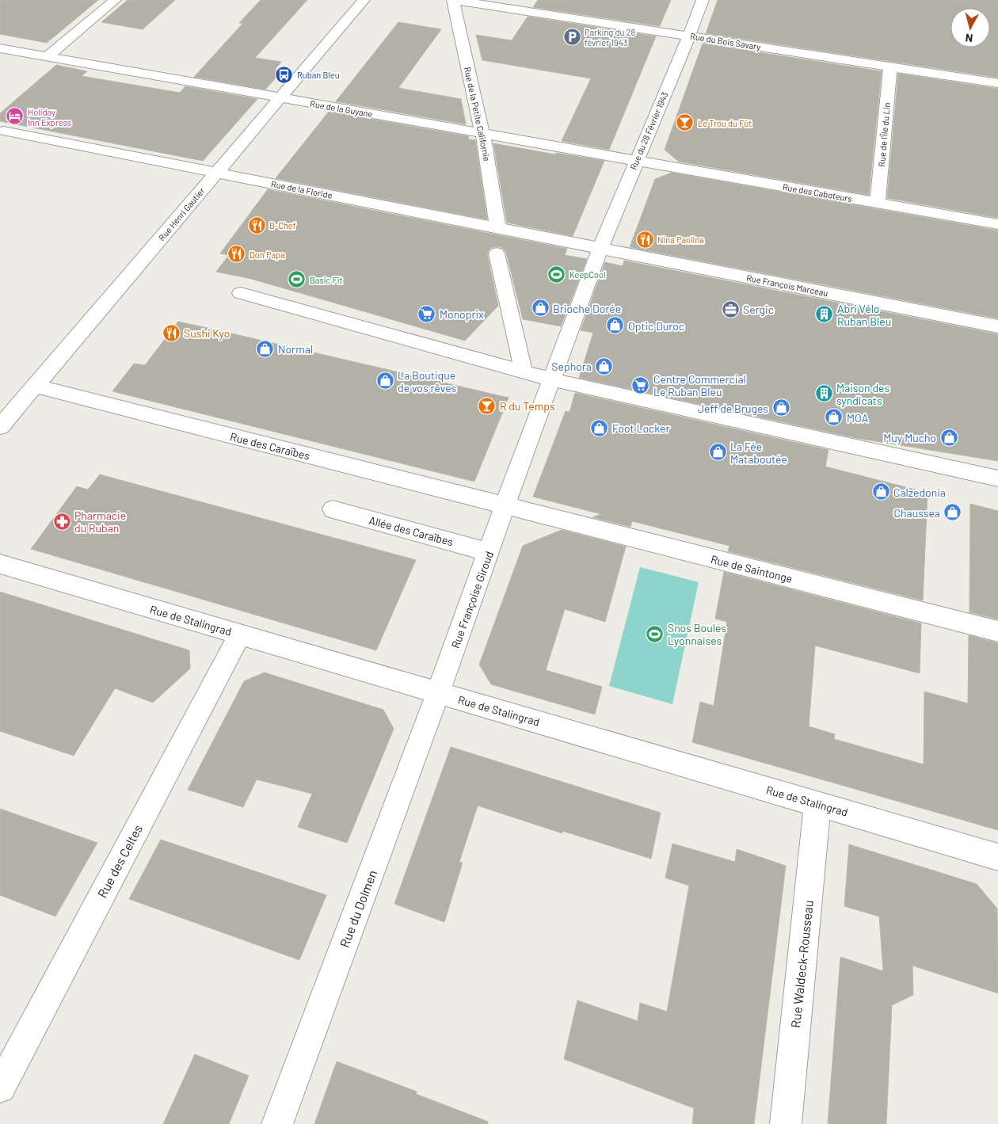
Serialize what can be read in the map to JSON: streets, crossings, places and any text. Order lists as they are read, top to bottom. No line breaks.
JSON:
{"streets":{"street":["Rue du Bois Savary","Rue de la Guyane","Rue de la Petite Californie","Rue du 28 Février 1943","Rue de l'Île du Lin","Rue de la Floride","Rue des Caboteurs","Rue Henri Gautier","Rue François Marceau","Rue des Caraïbes","Allée des Caraïbes","Rue de Saintonge","Rue Françoise Giroud","Rue de Stalingrad","Rue des Celtes","Rue du Dolmen","Rue Waldeck-Rousseau"]},"crossings":[["Rue du Bois Savary","Rue de la Petite Californie"],["Rue du Bois Savary","Rue du 28 Février 1943"],["Rue du Bois Savary","Rue de l'Île du Lin"],["Rue de la Guyane","Rue de la Petite Californie"],["Rue de la Guyane","Rue du 28 Février 1943"],["Rue de la Guyane","Rue des Caboteurs"],["Rue de la Guyane","Rue Henri Gautier"],["Rue de la Petite Californie","Rue de la Floride"],["Rue du 28 Février 1943","Rue de la Floride"],["Rue du 28 Février 1943","Rue des Caboteurs"],["Rue du 28 Février 1943","Rue François Marceau"],["Rue du 28 Février 1943","Rue Françoise Giroud"],["Rue de l'Île du Lin","Rue des Caboteurs"],["Rue de la Floride","Rue Henri Gautier"],["Rue de la Floride","Rue François Marceau"],["Rue Henri Gautier","Rue des Caraïbes"],["Rue des Caraïbes","Rue de Saintonge"],["Rue des Caraïbes","Rue Françoise Giroud"],["Allée des Caraïbes","Rue Françoise Giroud"],["Rue de Saintonge","Rue Françoise Giroud"],["Rue Françoise Giroud","Rue de Stalingrad"],["Rue Françoise Giroud","Rue du Dolmen"],["Rue de Stalingrad","Rue des Celtes"],["Rue de Stalingrad","Rue du Dolmen"],["Rue de Stalingrad","Rue Waldeck-Rousseau"]],"places":{"parking":["Parking du 28 février 1943"],"bus stop":["Ruban Bleu"],"hotel":["Holiday Inn Express"],"bar":["Le Trou du Fût","R du Temps"],"restaurant":["B-Chef","Nina Paolina","Don Papa","Sushi Kyo"],"sports":["KeepCool","Basic Fit","Snos Boules Lyonnaises"],"shop":["Brioche Dorée","Optic Duroc","Normal","Sephora","La Boutique de vos rêves","Jeff de Bruges","MOA","Foot Locker","Muy Mucho","La Fée Mataboutée","Calzedonia","Chaussea"],"office":["Sergic"],"supermarket":["Monoprix","Centre Commercial Le Ruban Bleu"],"building":["Abri Vélo Ruban Bleu","Maison des syndicats"],"pharmacy":["Pharmacie du Ruban"]},"north":"bottom"}
